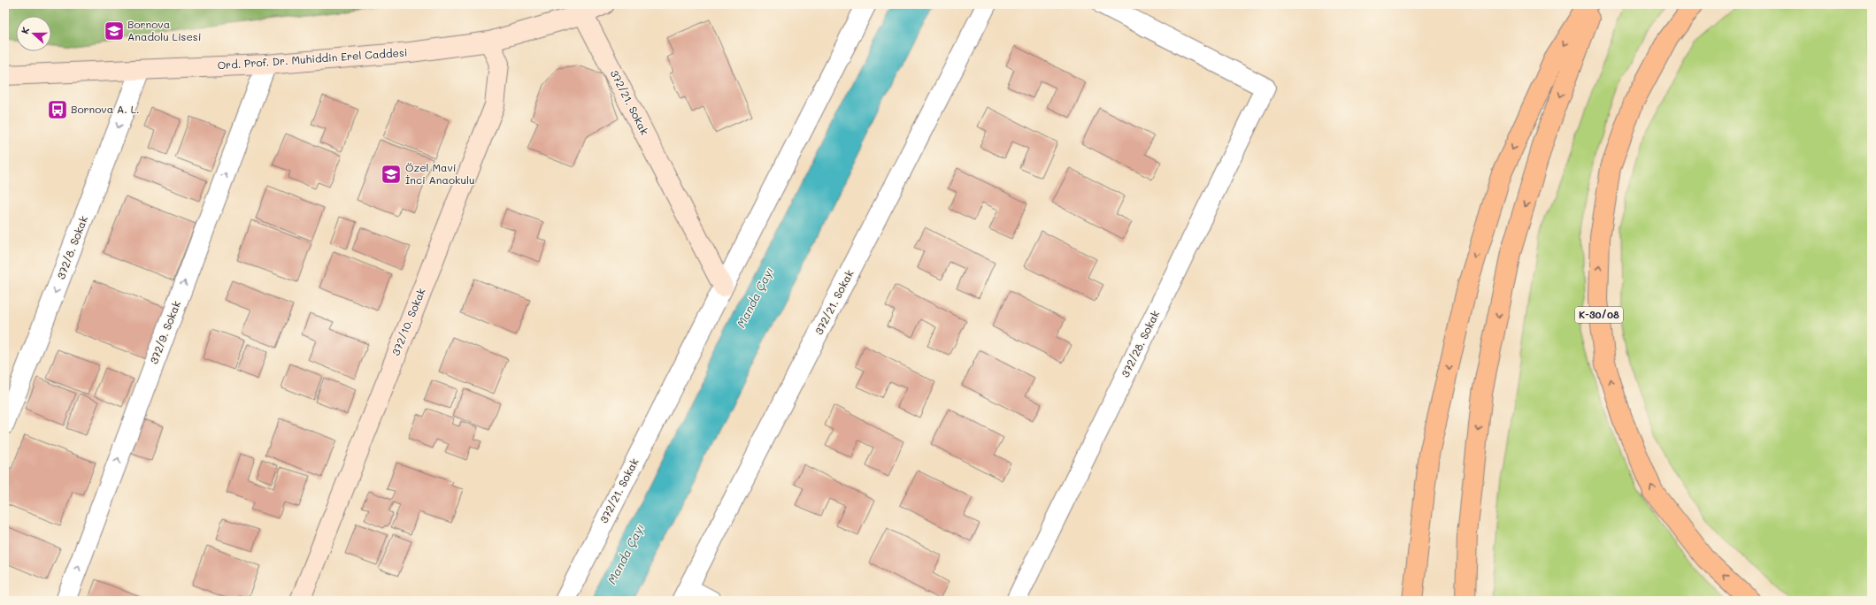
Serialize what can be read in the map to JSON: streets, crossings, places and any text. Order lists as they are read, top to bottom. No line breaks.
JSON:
{"streets":{"highway":["K-30/08"],"street":["Ord. Prof. Dr. Muhiddin Erel Caddesi","372/21. Sokak","372/8. Sokak","372/10. Sokak","372/9. Sokak","372/28. Sokak"]},"crossings":[["Ord. Prof. Dr. Muhiddin Erel Caddesi","372/21. Sokak"],["Ord. Prof. Dr. Muhiddin Erel Caddesi","372/8. Sokak"],["Ord. Prof. Dr. Muhiddin Erel Caddesi","372/10. Sokak"],["Ord. Prof. Dr. Muhiddin Erel Caddesi","372/9. Sokak"]],"one_way":["372/8. Sokak","372/9. Sokak"],"water":["Manda Çayı"],"places":{"school or university":["Bornova Anadolu Lisesi","Özel Mavi İnci Anaokulu"],"bus stop":["Bornova A. L."]},"north":"left"}
